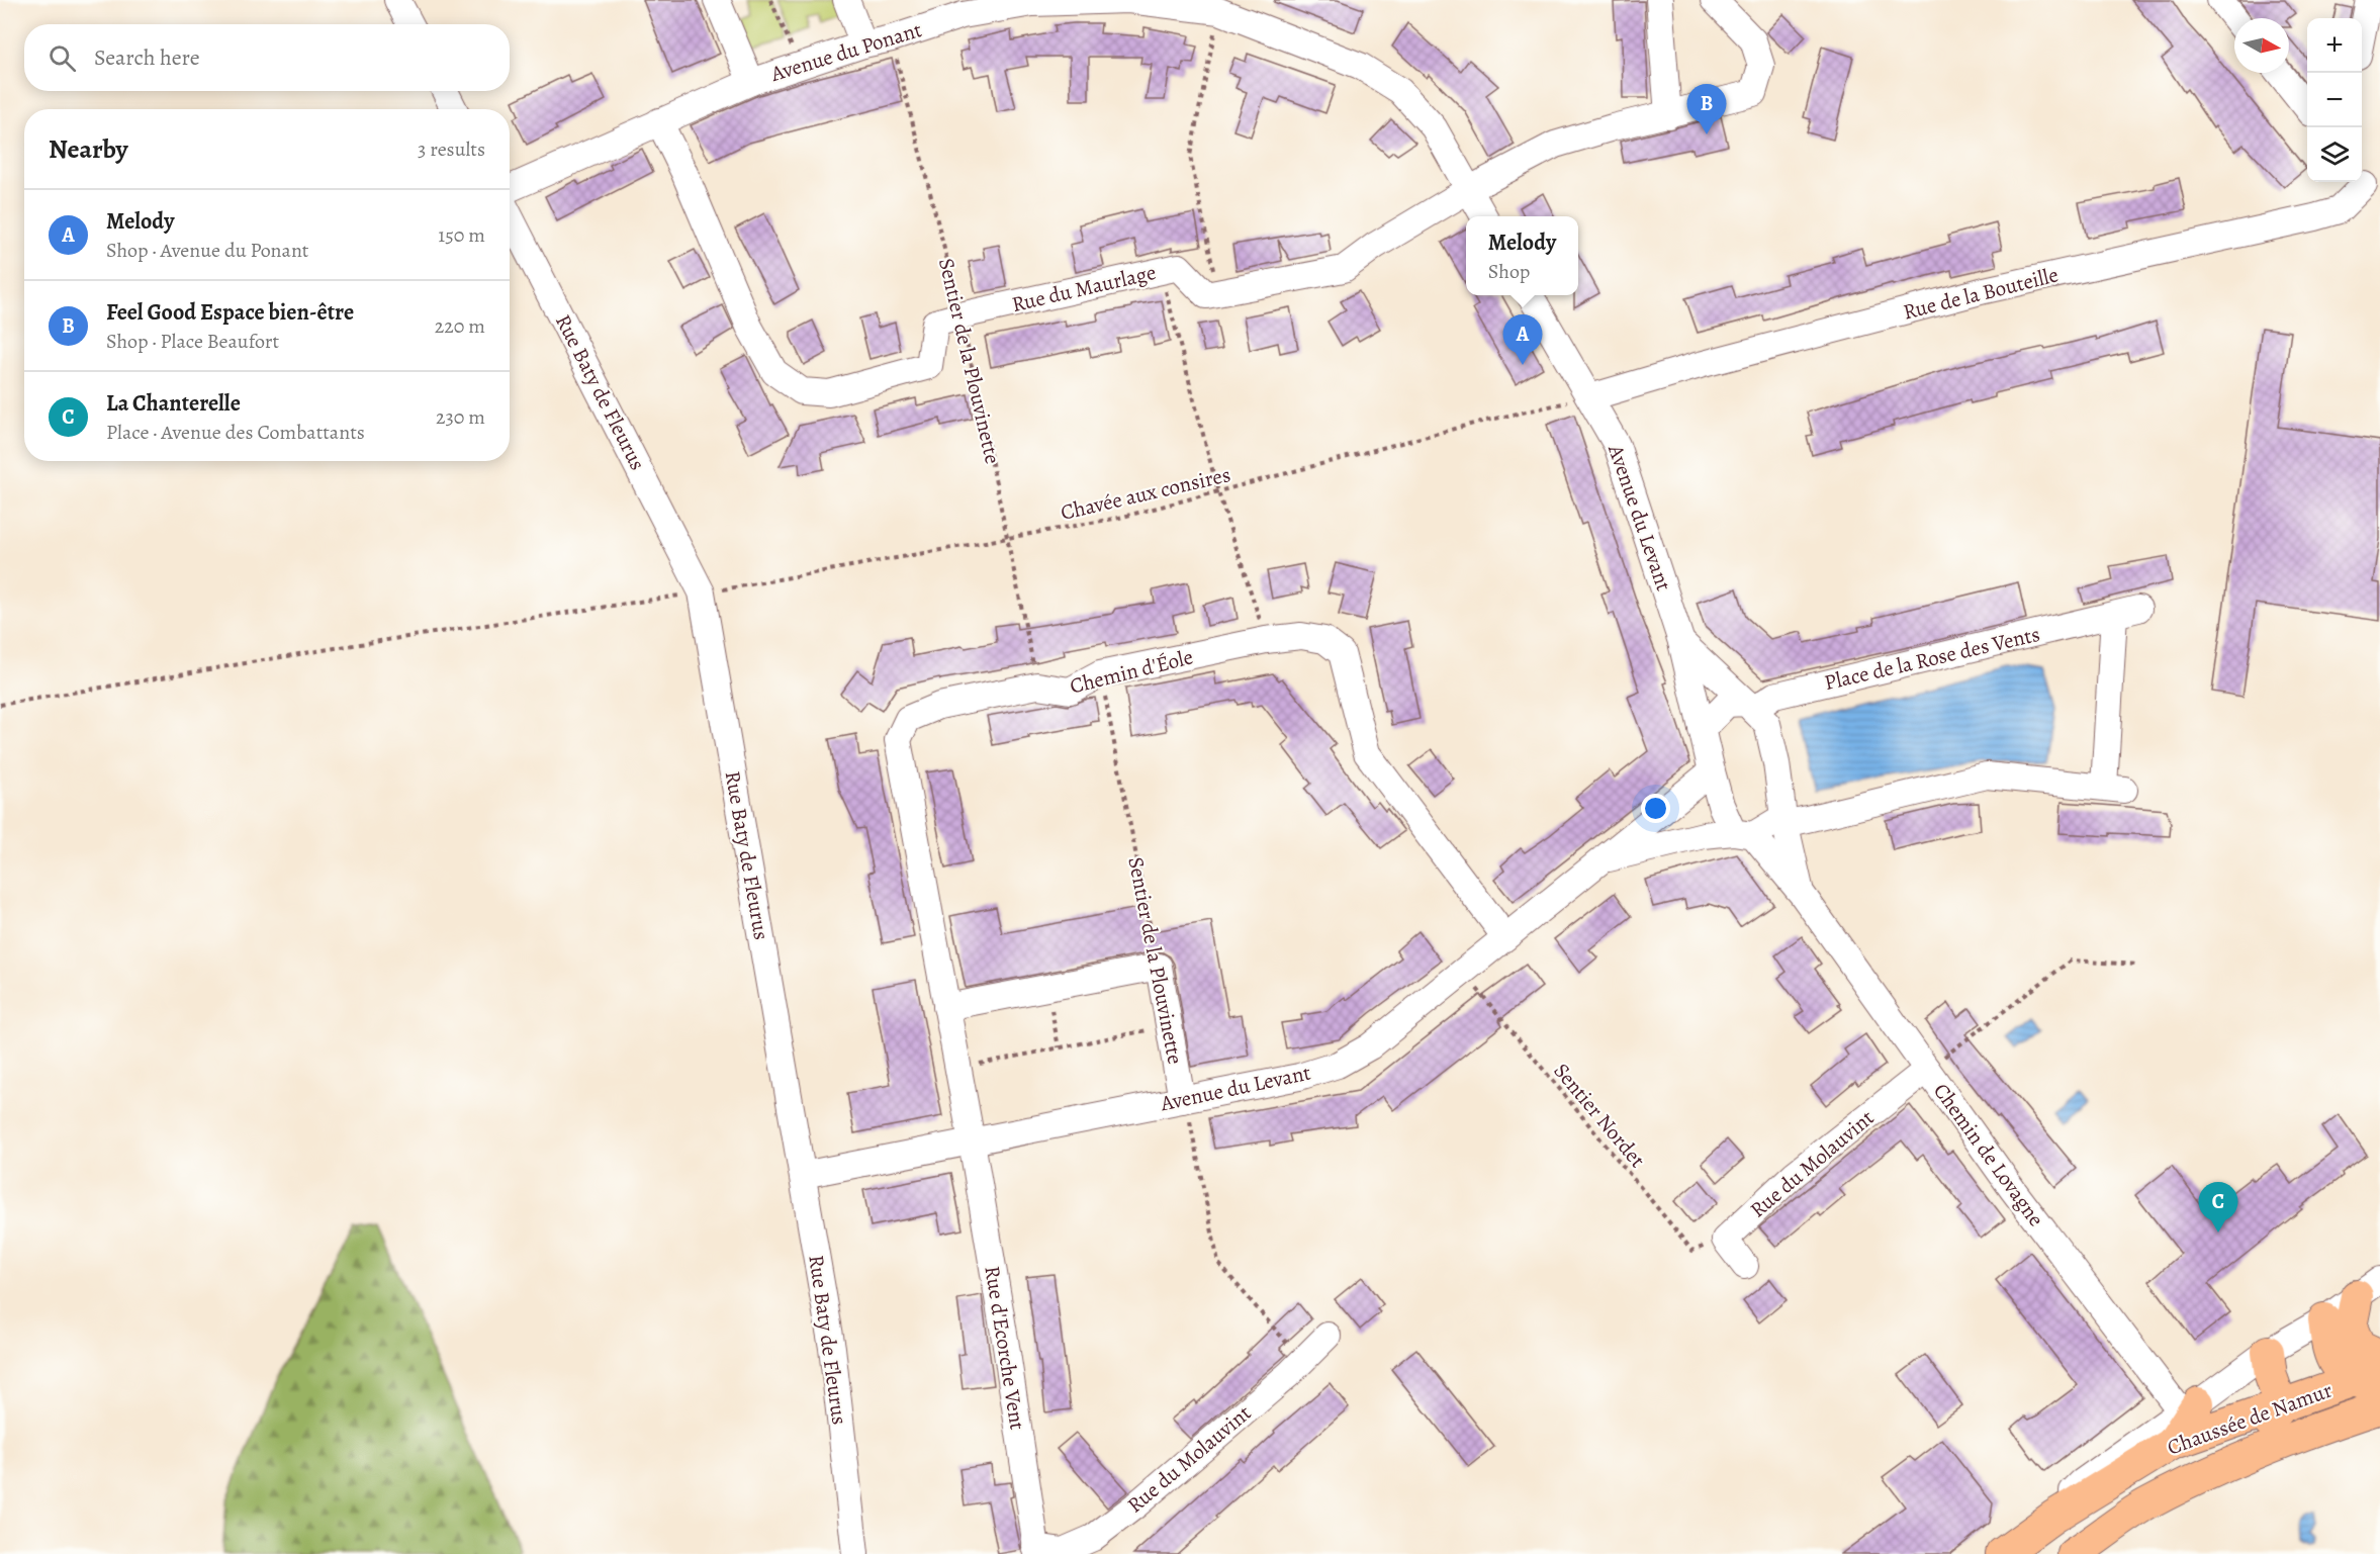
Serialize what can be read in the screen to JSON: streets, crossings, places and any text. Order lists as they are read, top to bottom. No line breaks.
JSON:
{"streets":{"main road":["Chaussée de Namur"],"street":["Avenue du Ponant","Rue du Maurlage","Rue de la Bouteille","Sentier de la Plouvinette","Rue Baty de Fleurus","Avenue du Levant","Place de la Rose des Vents","Chemin d'Éole","Chemin de Lovagne","Rue du Molauvint","Rue d'Ecorche Vent"],"path":["Chavée aux consires","Sentier Nordet"]},"crossings":[["Avenue du Ponant","Rue du Maurlage"],["Avenue du Ponant","Sentier de la Plouvinette"],["Rue du Maurlage","Sentier de la Plouvinette"],["Rue de la Bouteille","Chavée aux consires"],["Rue de la Bouteille","Avenue du Levant"],["Sentier de la Plouvinette","Chavée aux consires"],["Sentier de la Plouvinette","Avenue du Levant"],["Sentier de la Plouvinette","Chemin d'Éole"],["Rue Baty de Fleurus","Chavée aux consires"],["Rue Baty de Fleurus","Avenue du Levant"],["Chavée aux consires","Avenue du Levant"],["Avenue du Levant","Place de la Rose des Vents"],["Avenue du Levant","Chemin d'Éole"],["Avenue du Levant","Sentier Nordet"],["Avenue du Levant","Chemin de Lovagne"],["Avenue du Levant","Rue d'Ecorche Vent"],["Place de la Rose des Vents","Chemin de Lovagne"],["Chemin d'Éole","Rue d'Ecorche Vent"],["Sentier Nordet","Rue du Molauvint"],["Chemin de Lovagne","Rue du Molauvint"],["Rue du Molauvint","Rue d'Ecorche Vent"]],"north":"right","page":{"map_buttons":["+","−"],"search":"Search here","pins":["B","A","C"],"heading":["Nearby","3 results"],"list":[{"mark":"A","name":"Melody","note":"Shop · Avenue du Ponant","value":"150 m"},{"mark":"B","name":"Feel Good Espace bien-être","note":"Shop · Place Beaufort","value":"220 m"},{"mark":"C","name":"La Chanterelle","note":"Place · Avenue des Combattants","value":"230 m"}],"popup":["Melody","Shop"]}}
